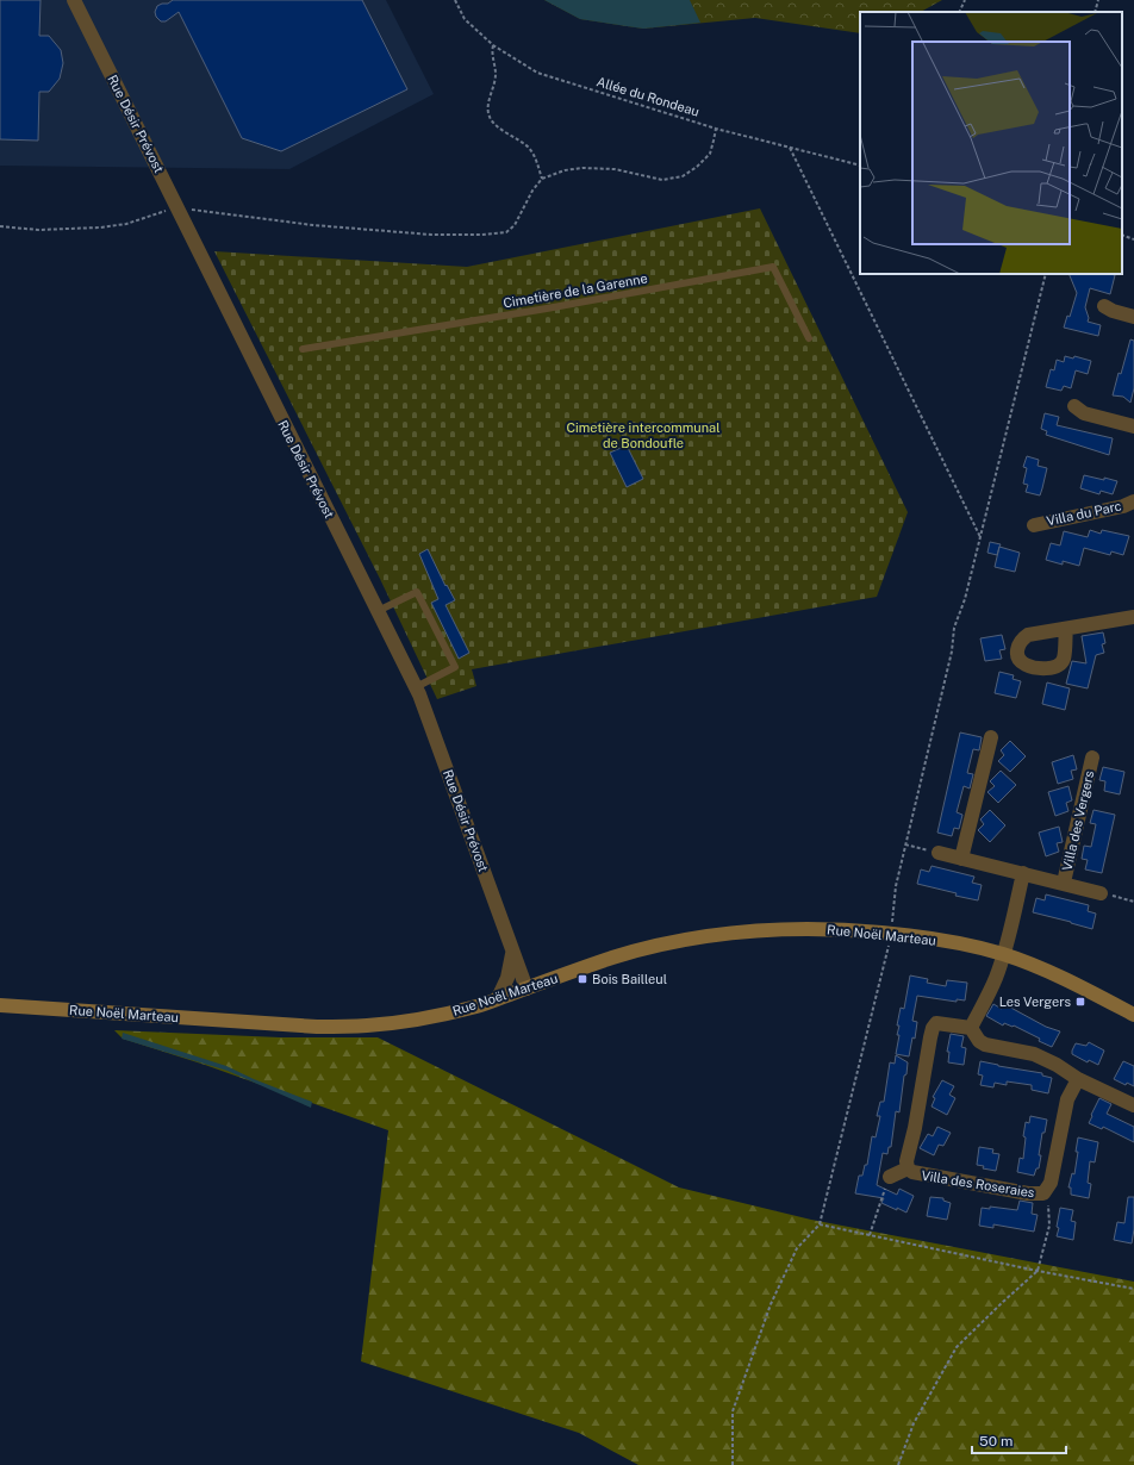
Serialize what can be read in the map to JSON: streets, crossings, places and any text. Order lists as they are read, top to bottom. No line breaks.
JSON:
{"streets":{"street":["Rue Désir Prévost","Villa du Parc","Villa des Vergers","Rue Noël Marteau","Villa des Roseraies"],"lane":["Cimetière de la Garenne"],"path":["Allée du Rondeau"]},"crossings":[["Rue Désir Prévost","Rue Noël Marteau"]],"parks":["Cimetière intercommunal de Bondoufle"],"places":{"transit":["Bois Bailleul","Les Vergers"]},"scale_bar":"50 m"}
